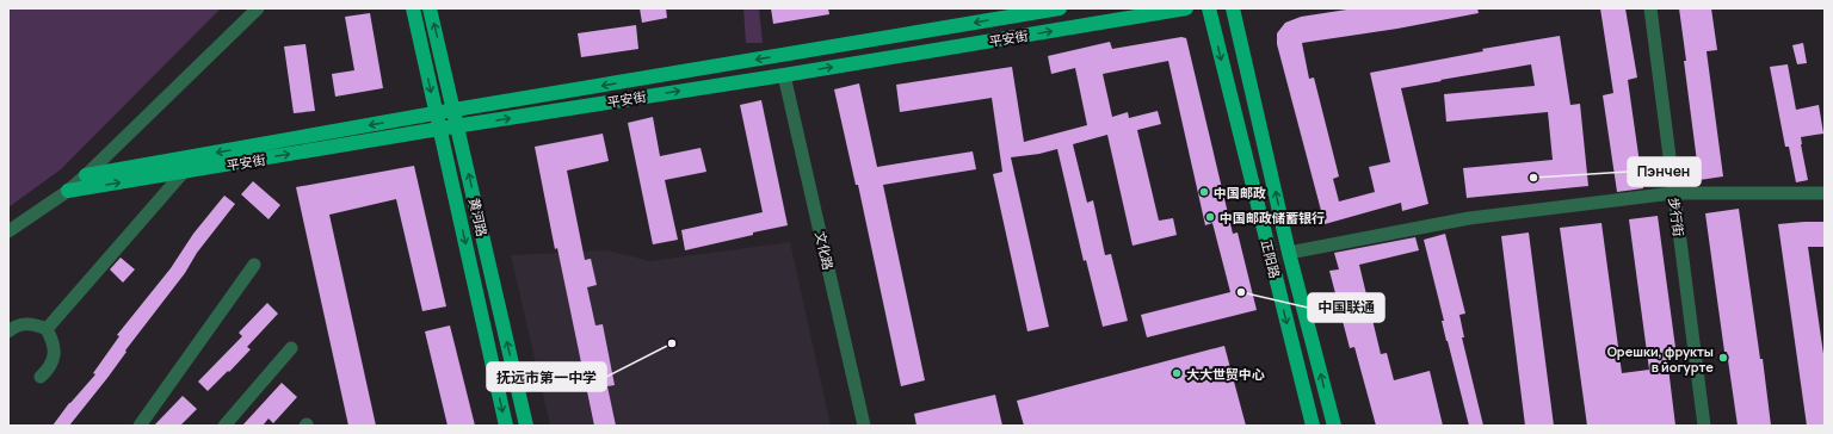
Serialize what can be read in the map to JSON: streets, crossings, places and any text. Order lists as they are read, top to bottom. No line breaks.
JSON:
{"streets":{"main road":["平安街","黄河路","正阳路"],"street":["步行街","文化路"]},"crossings":[["平安街","黄河路"],["平安街","文化路"]],"places":["Пэнчен","中国邮政","中国邮政储蓄银行","中国联通","抚远市第一中学","Орешки, фрукты в йогурте","大大世贸中心"]}
